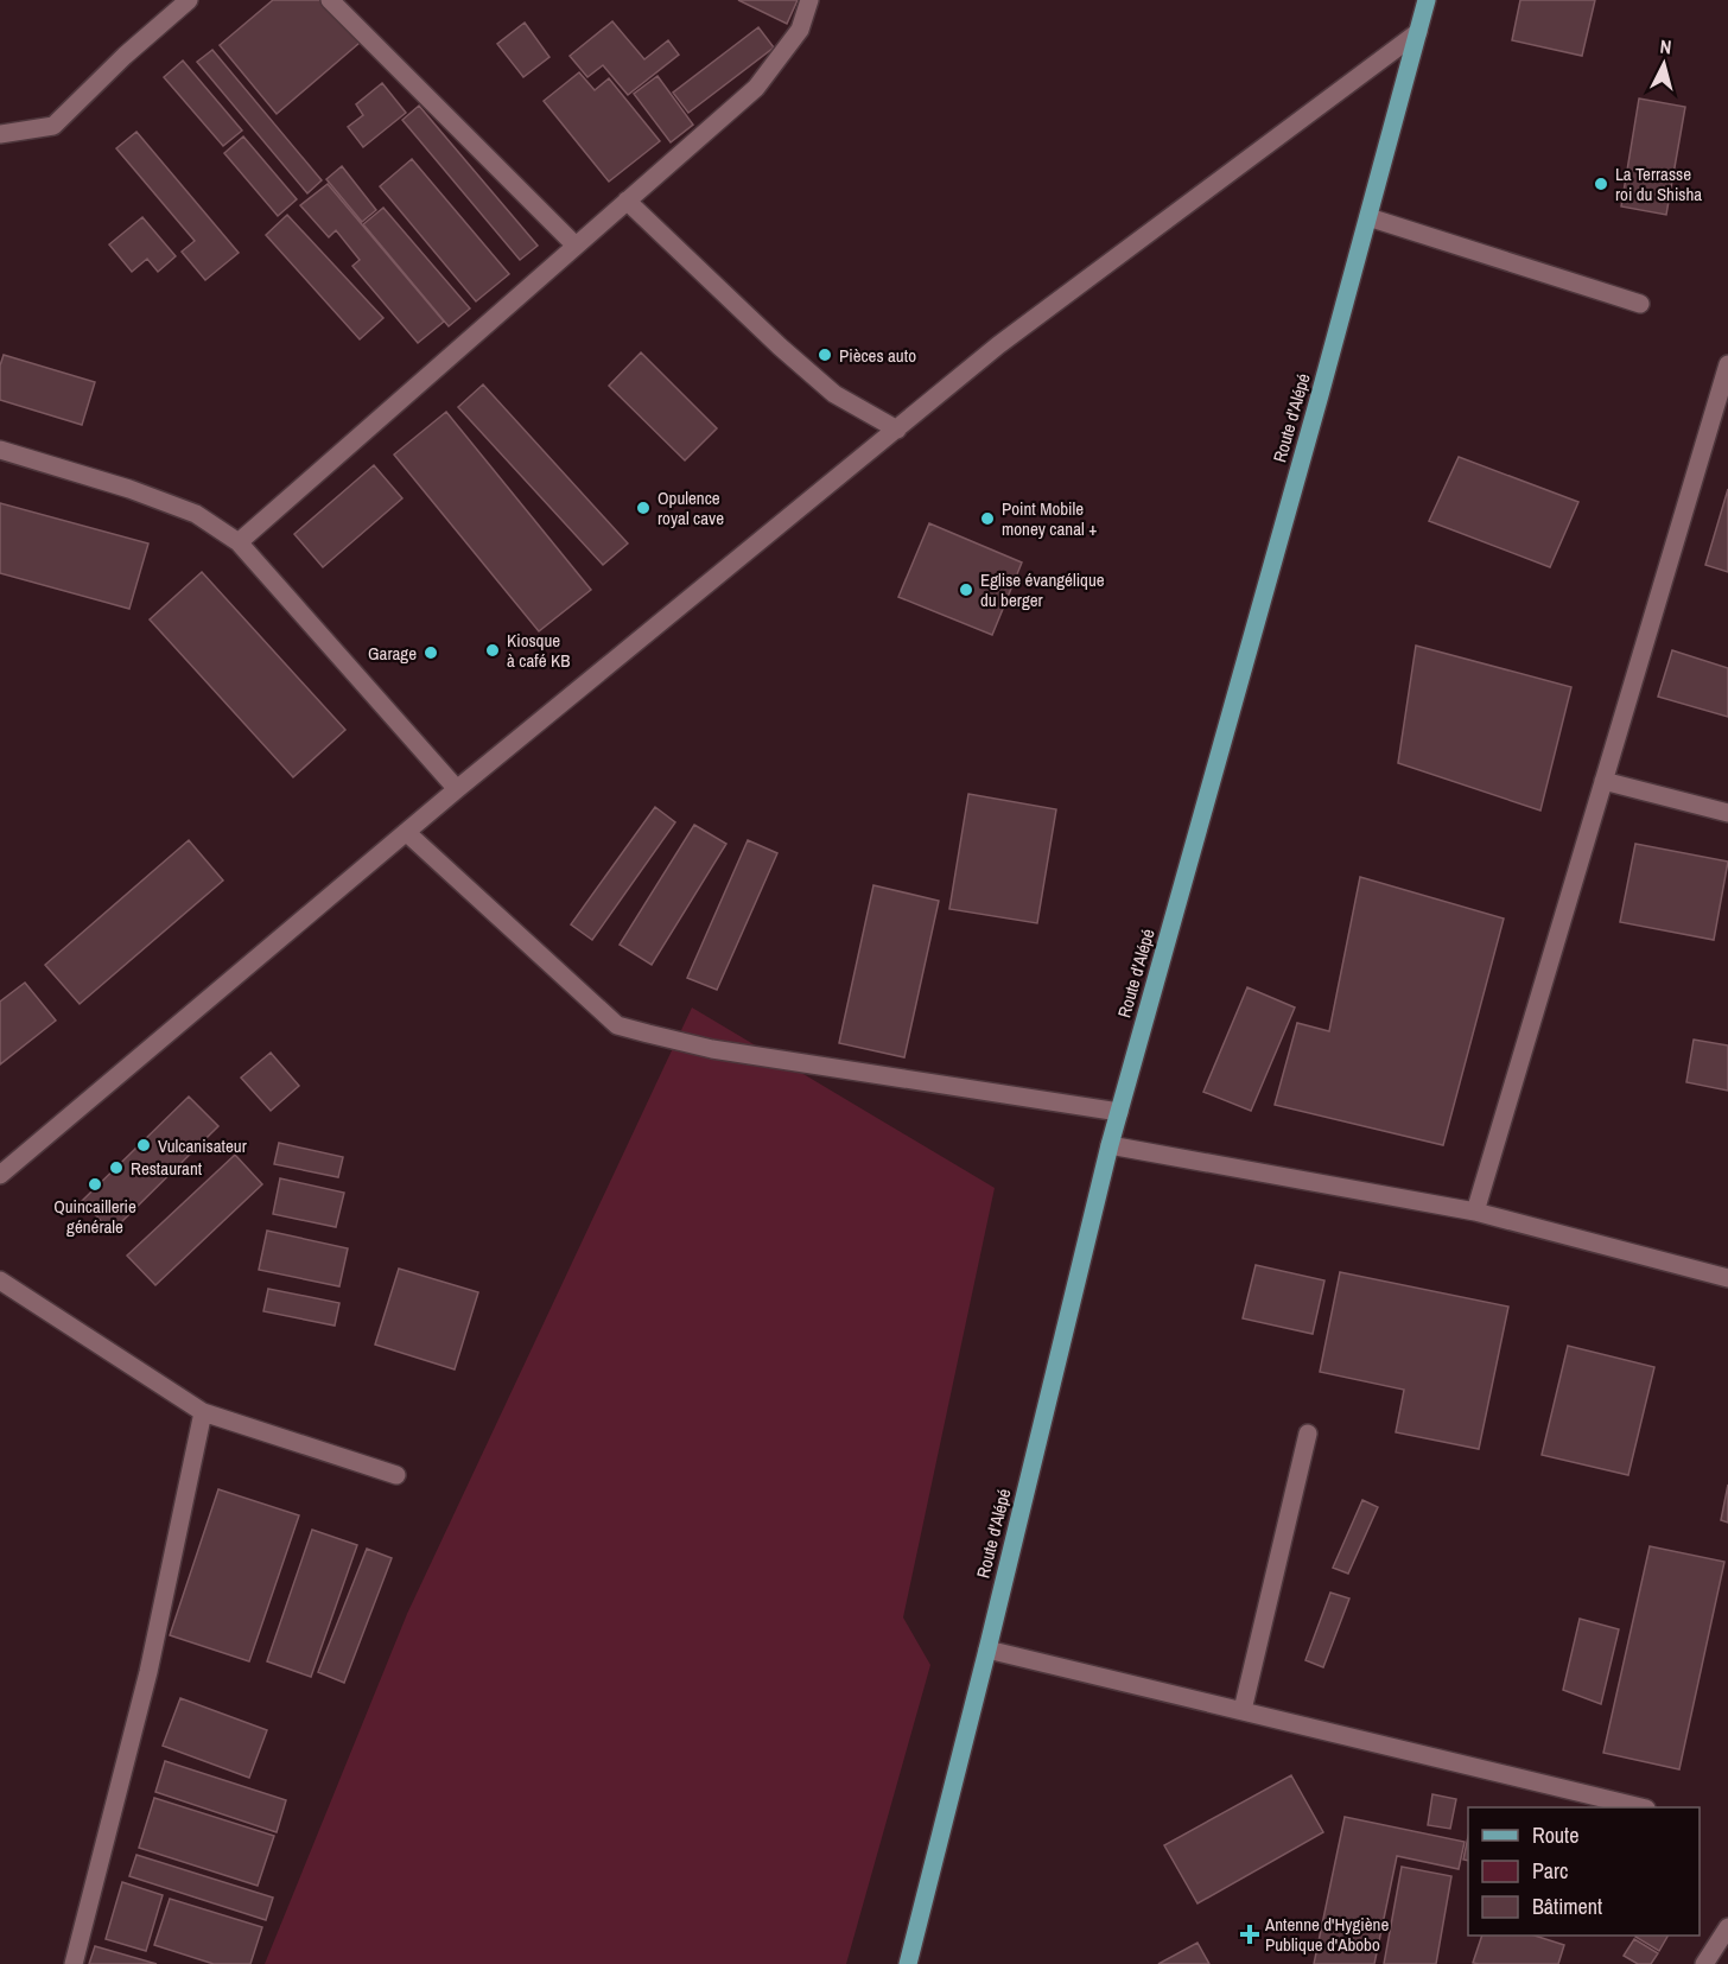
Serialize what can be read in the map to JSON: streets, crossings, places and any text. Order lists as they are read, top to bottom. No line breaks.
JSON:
{"streets":{"main road":["Route d'Alépé"]},"places":{"other":["La Terrasse roi du Shisha","Pièces auto","Opulence royal cave","Point Mobile money canal +","Eglise évangélique du berger","Kiosque à café KB","Garage","Vulcanisateur","Restaurant","Quincaillerie générale"],"health":["Antenne d'Hygiène Publique d'Abobo"]},"legend":["Route","Parc","Bâtiment"],"north":"top"}
